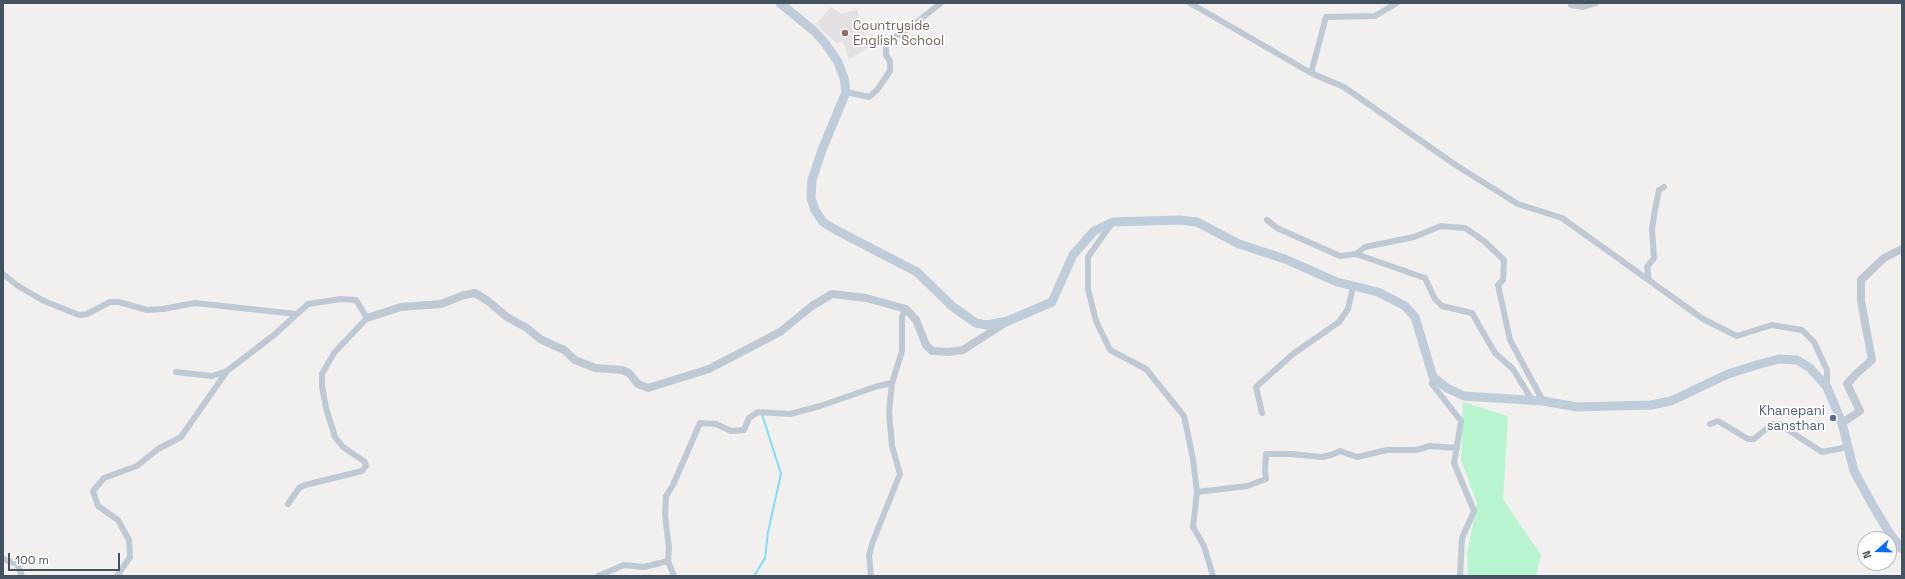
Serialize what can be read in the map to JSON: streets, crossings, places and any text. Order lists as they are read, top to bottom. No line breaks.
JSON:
{"places":["Countryside English School","Khanepani sansthan"],"scale_bar":"100 m","north":"left"}
